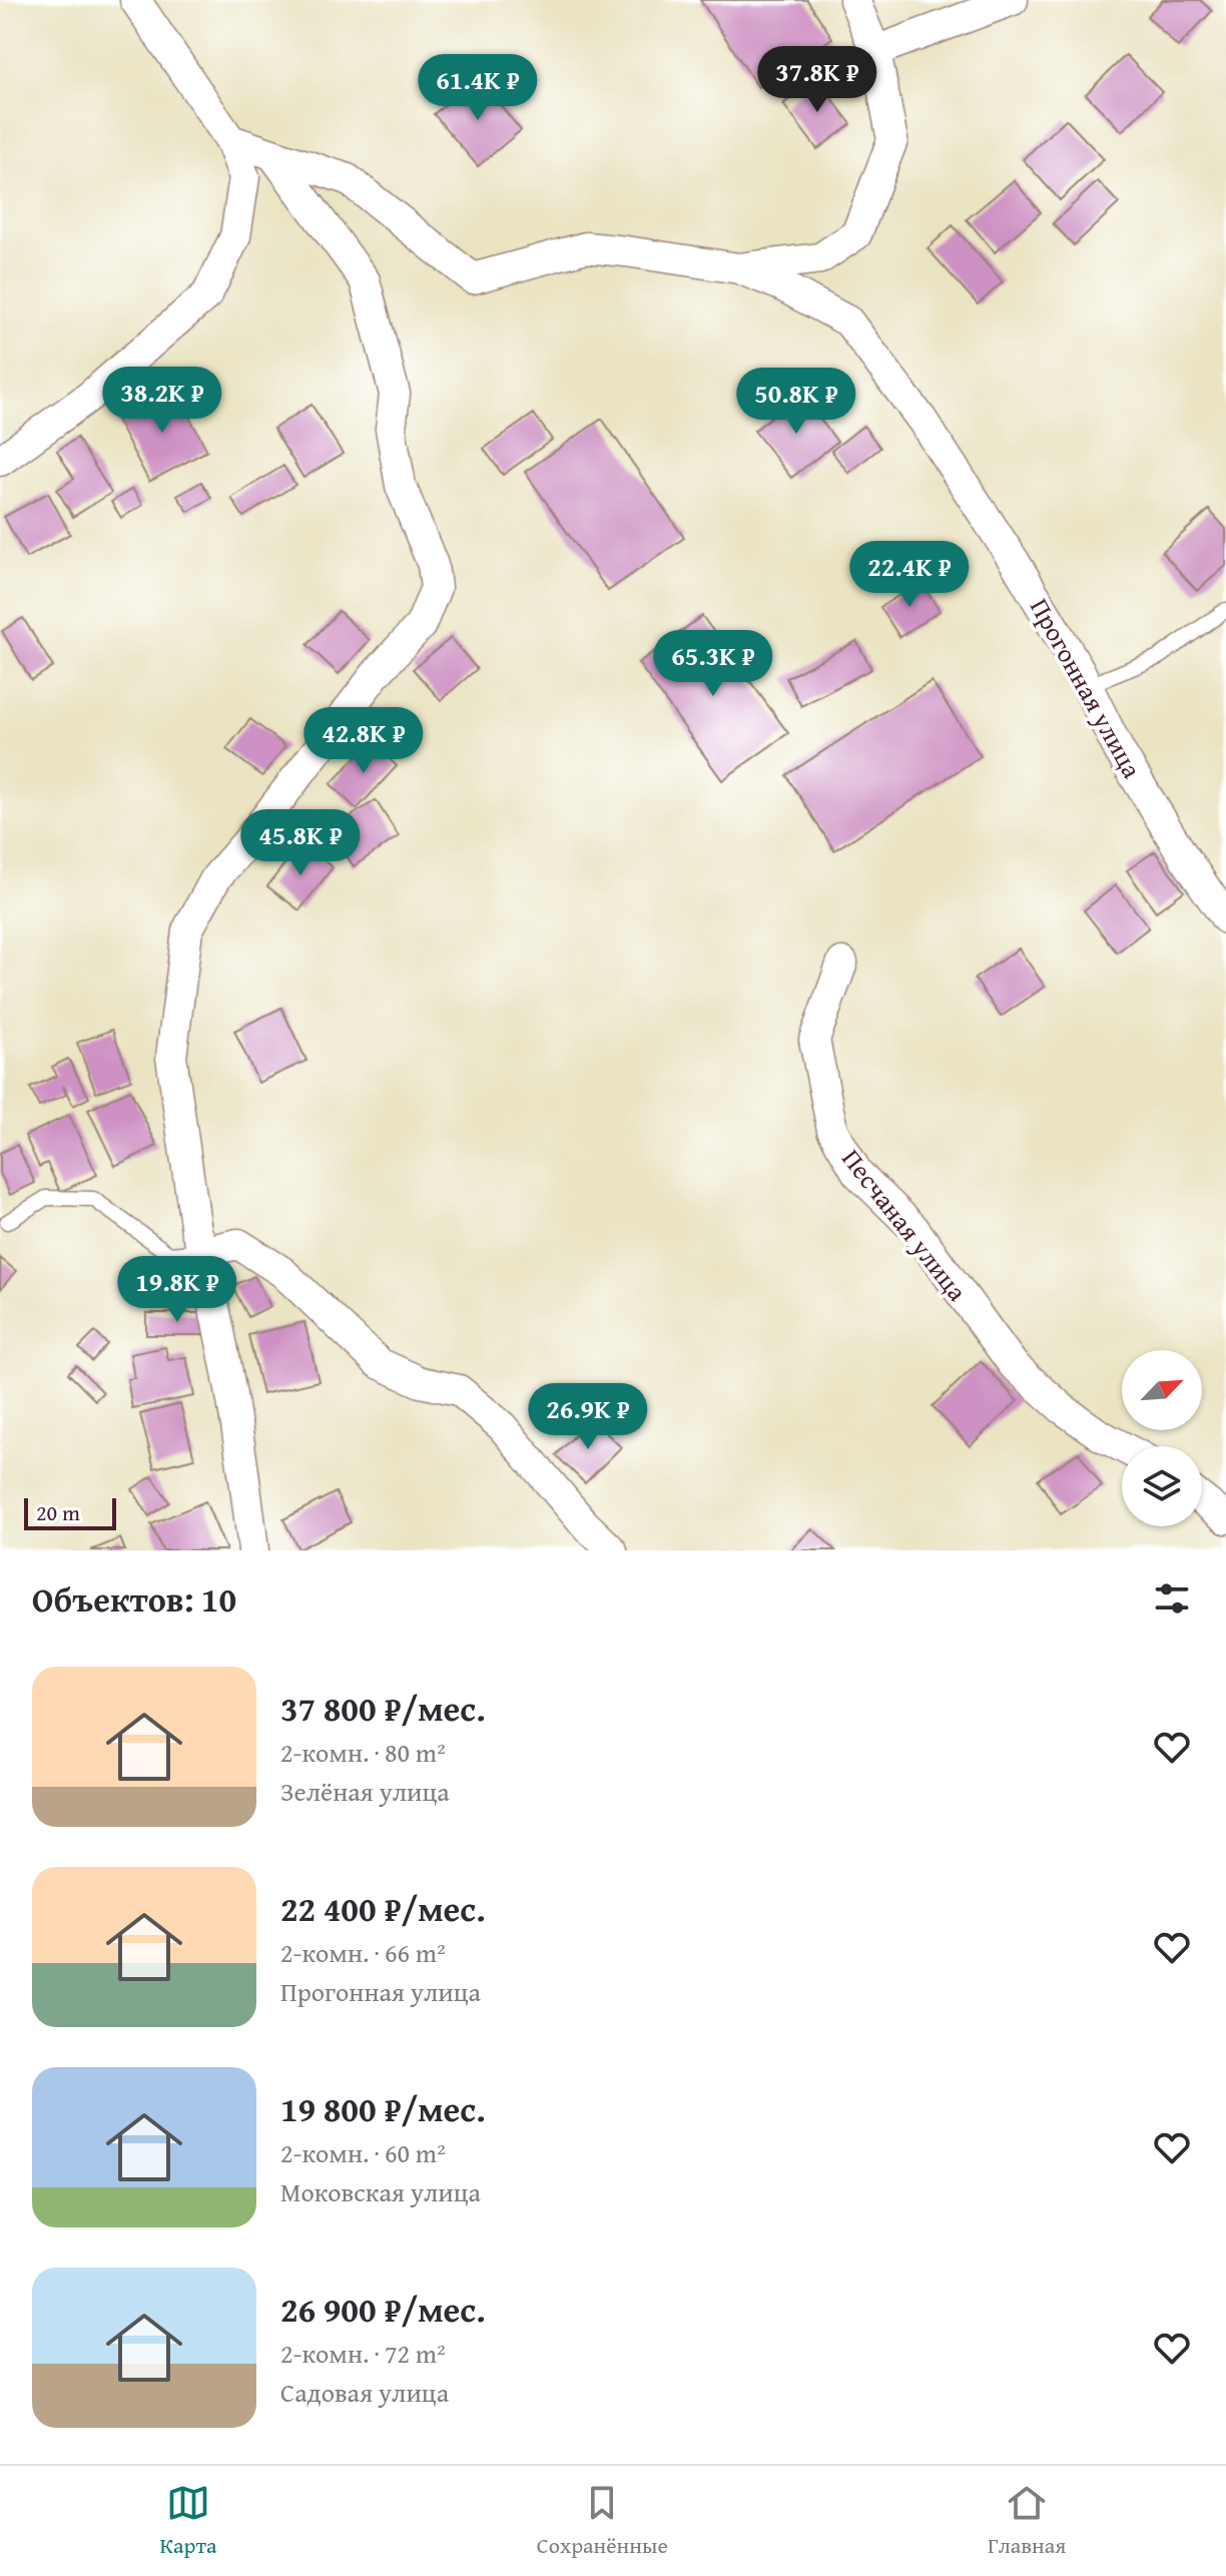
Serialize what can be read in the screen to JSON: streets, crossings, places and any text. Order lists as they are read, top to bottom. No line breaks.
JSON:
{"streets":{"street":["Прогонная улица","Песчаная улица"]},"scale_bar":"20 m","north":"top right","page":{"price":["37.8K ₽","61.4K ₽","38.2K ₽","50.8K ₽","22.4K ₽","65.3K ₽","42.8K ₽","45.8K ₽","19.8K ₽","26.9K ₽"],"scale":"20 m","heading":"Объектов: 10","list":[{"name":"37 800 ₽/мес.","note":"2-комн. · 80 m² · Зелёная улица"},{"name":"22 400 ₽/мес.","note":"2-комн. · 66 m² · Прогонная улица"},{"name":"19 800 ₽/мес.","note":"2-комн. · 60 m² · Моковская улица"},{"name":"26 900 ₽/мес.","note":"2-комн. · 72 m² · Садовая улица"}],"tabs":["Карта","Сохранённые","Главная"]}}
